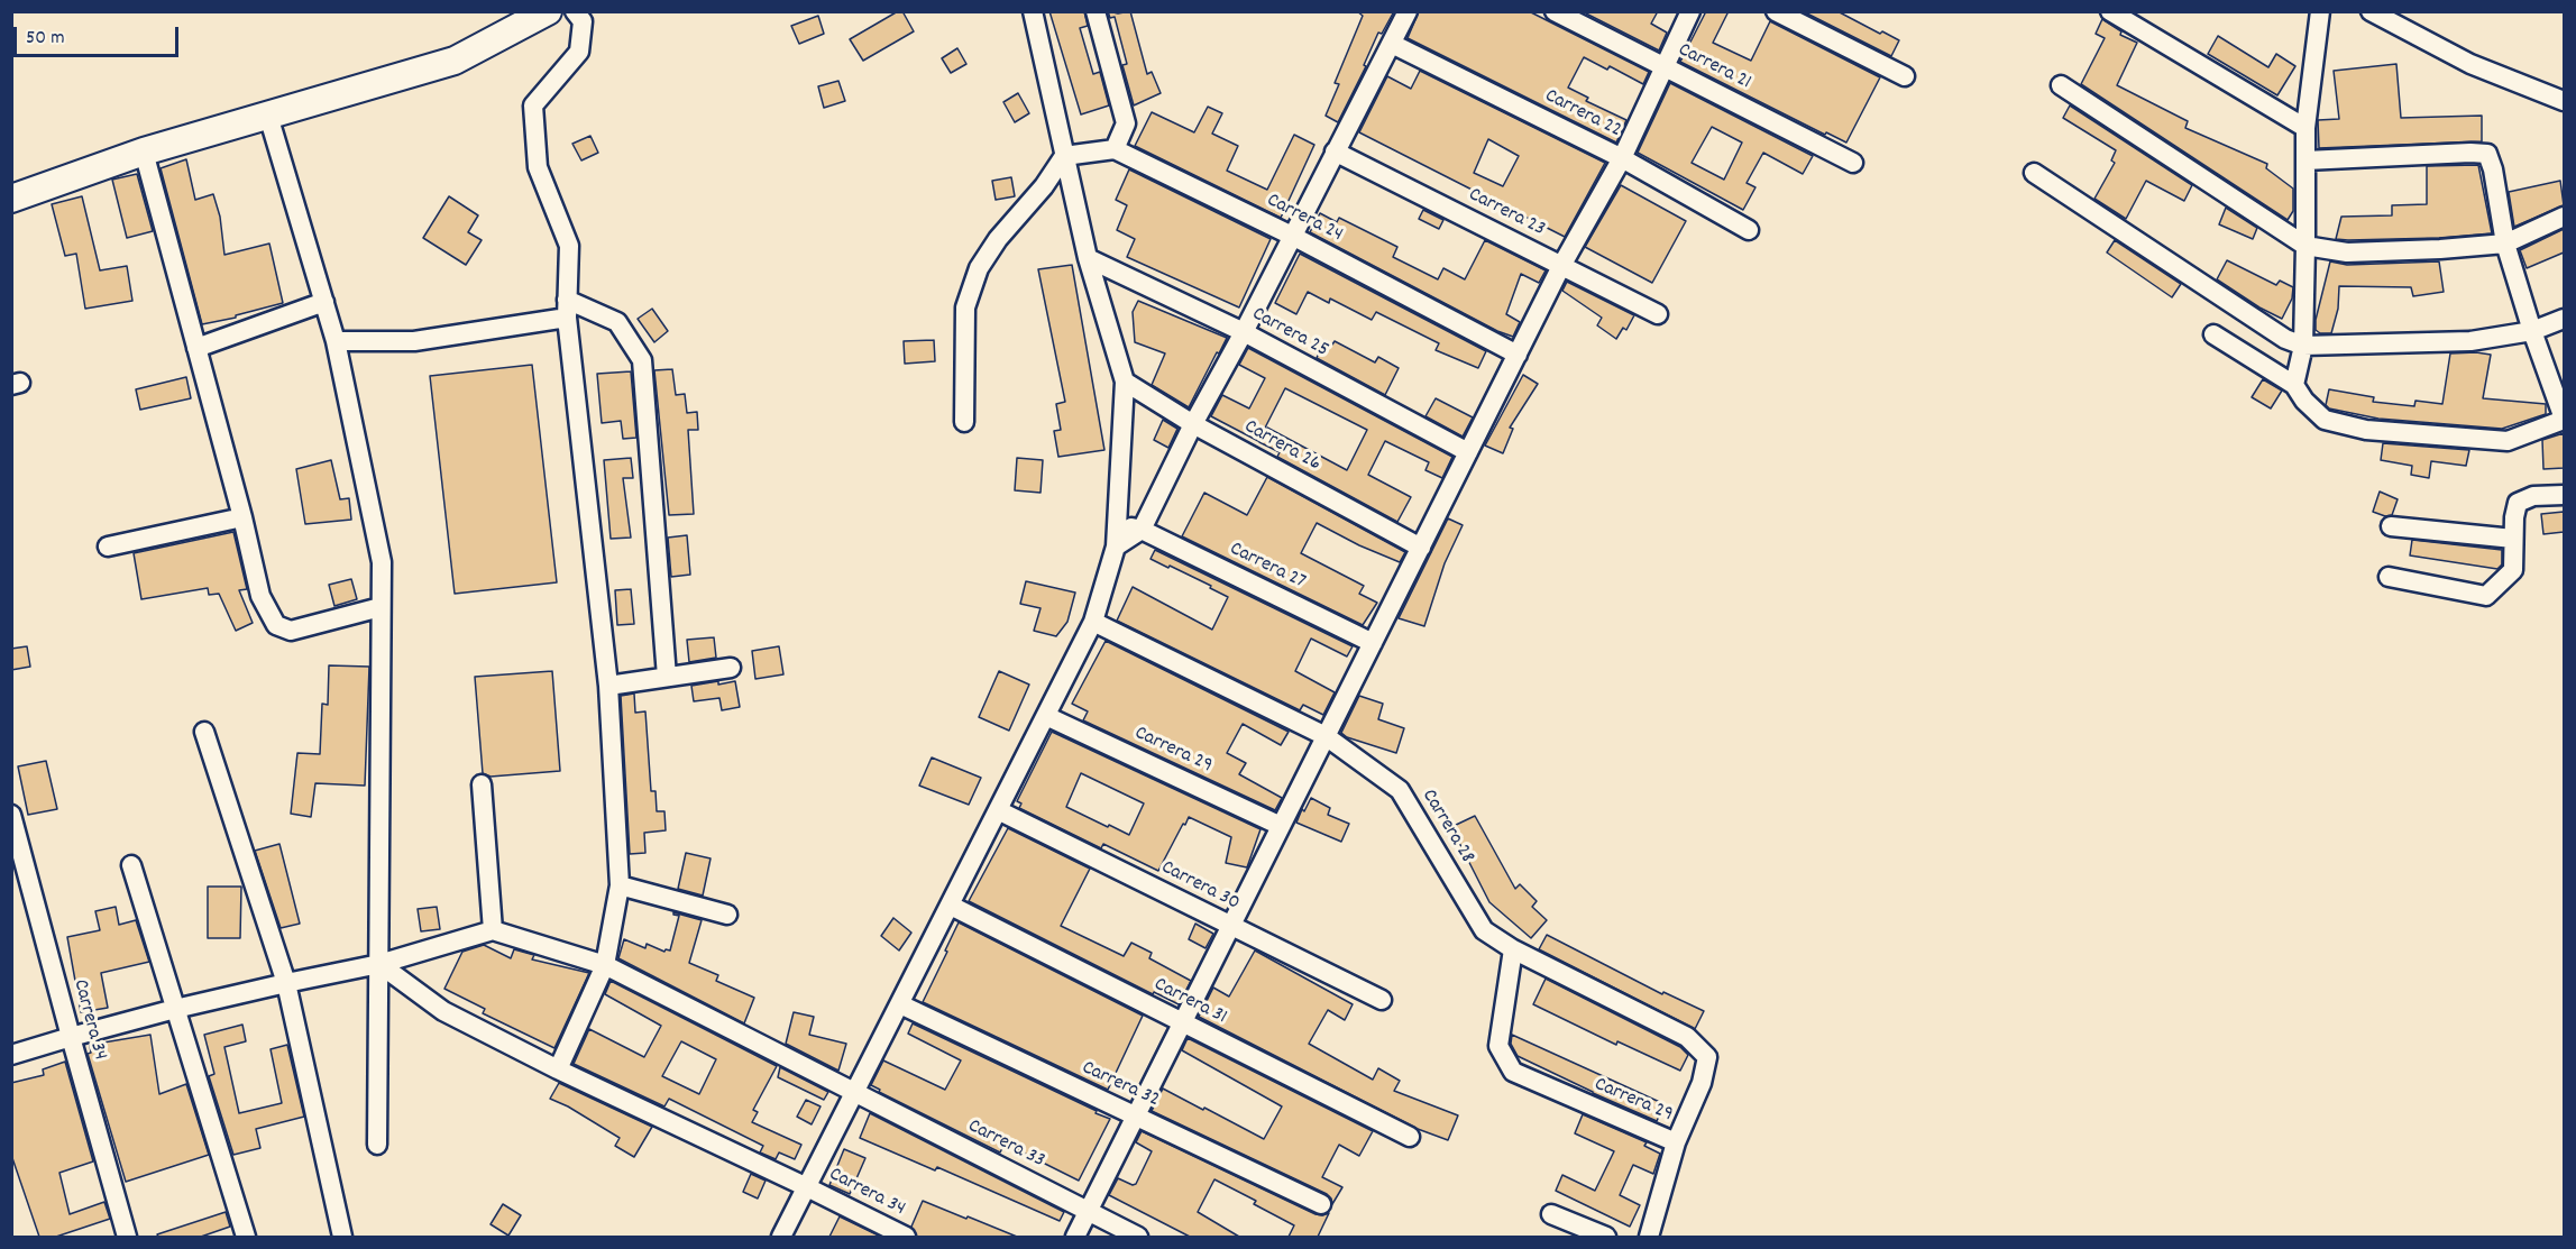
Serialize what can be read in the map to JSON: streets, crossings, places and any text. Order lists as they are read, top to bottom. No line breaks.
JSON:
{"streets":{"street":["Carrera 21","Carrera 22","Carrera 23","Carrera 24","Carrera 25","Carrera 26","Carrera 27","Carrera 29","Carrera 28","Carrera 30","Carrera 31","Carrera 34","Carrera 32","Carrera 33"]},"crossings":[["Carrera 29","Carrera 28"]],"scale_bar":"50 m"}
